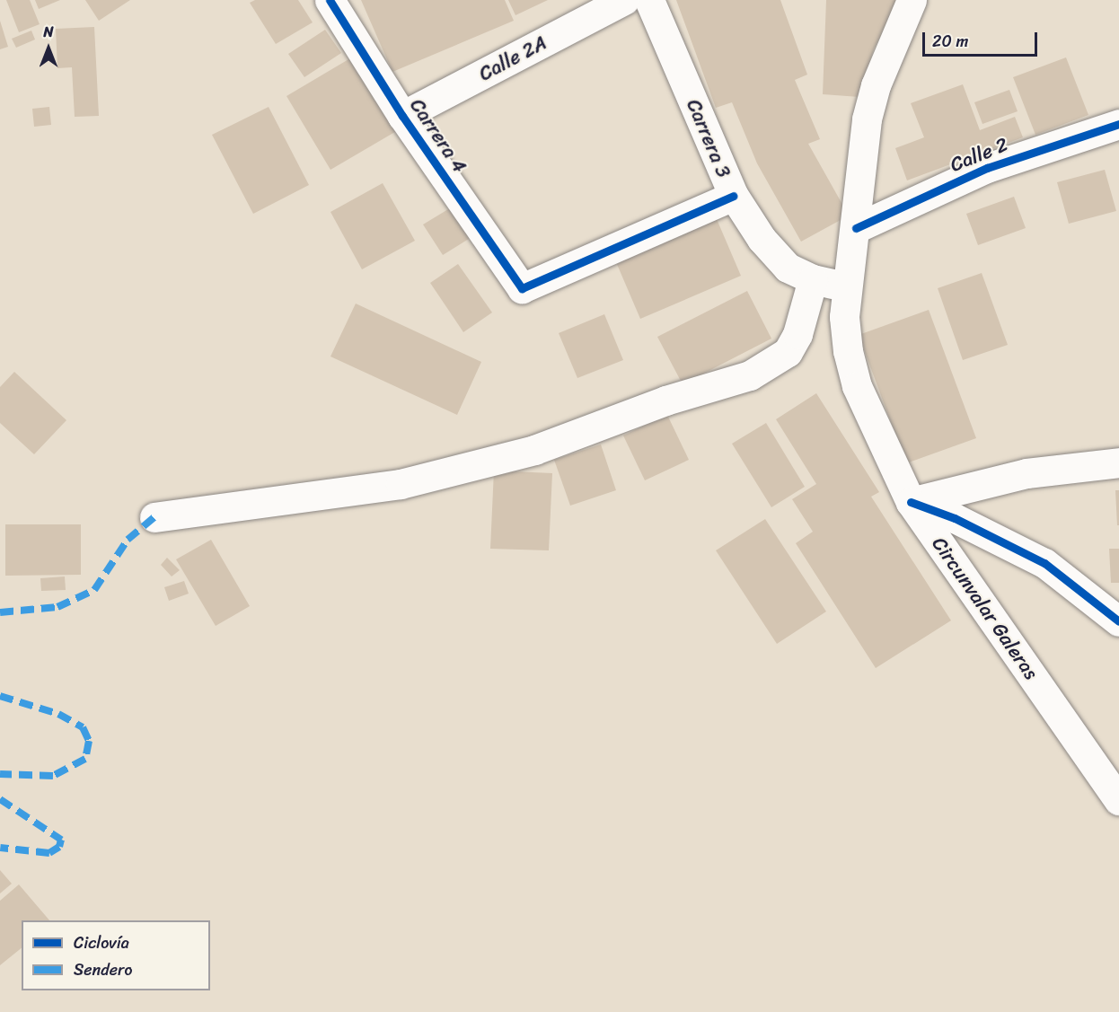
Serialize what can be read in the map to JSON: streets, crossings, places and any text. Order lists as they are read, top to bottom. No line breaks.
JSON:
{"streets":{"street":["Calle 2A","Carrera 4","Carrera 3","Calle 2","Circunvalar Galeras"]},"crossings":[["Calle 2A","Carrera 4"],["Carrera 4","Carrera 3"],["Carrera 3","Circunvalar Galeras"],["Calle 2","Circunvalar Galeras"]],"legend":["Ciclovía","Sendero"],"scale_bar":"20 m","north":"top"}
